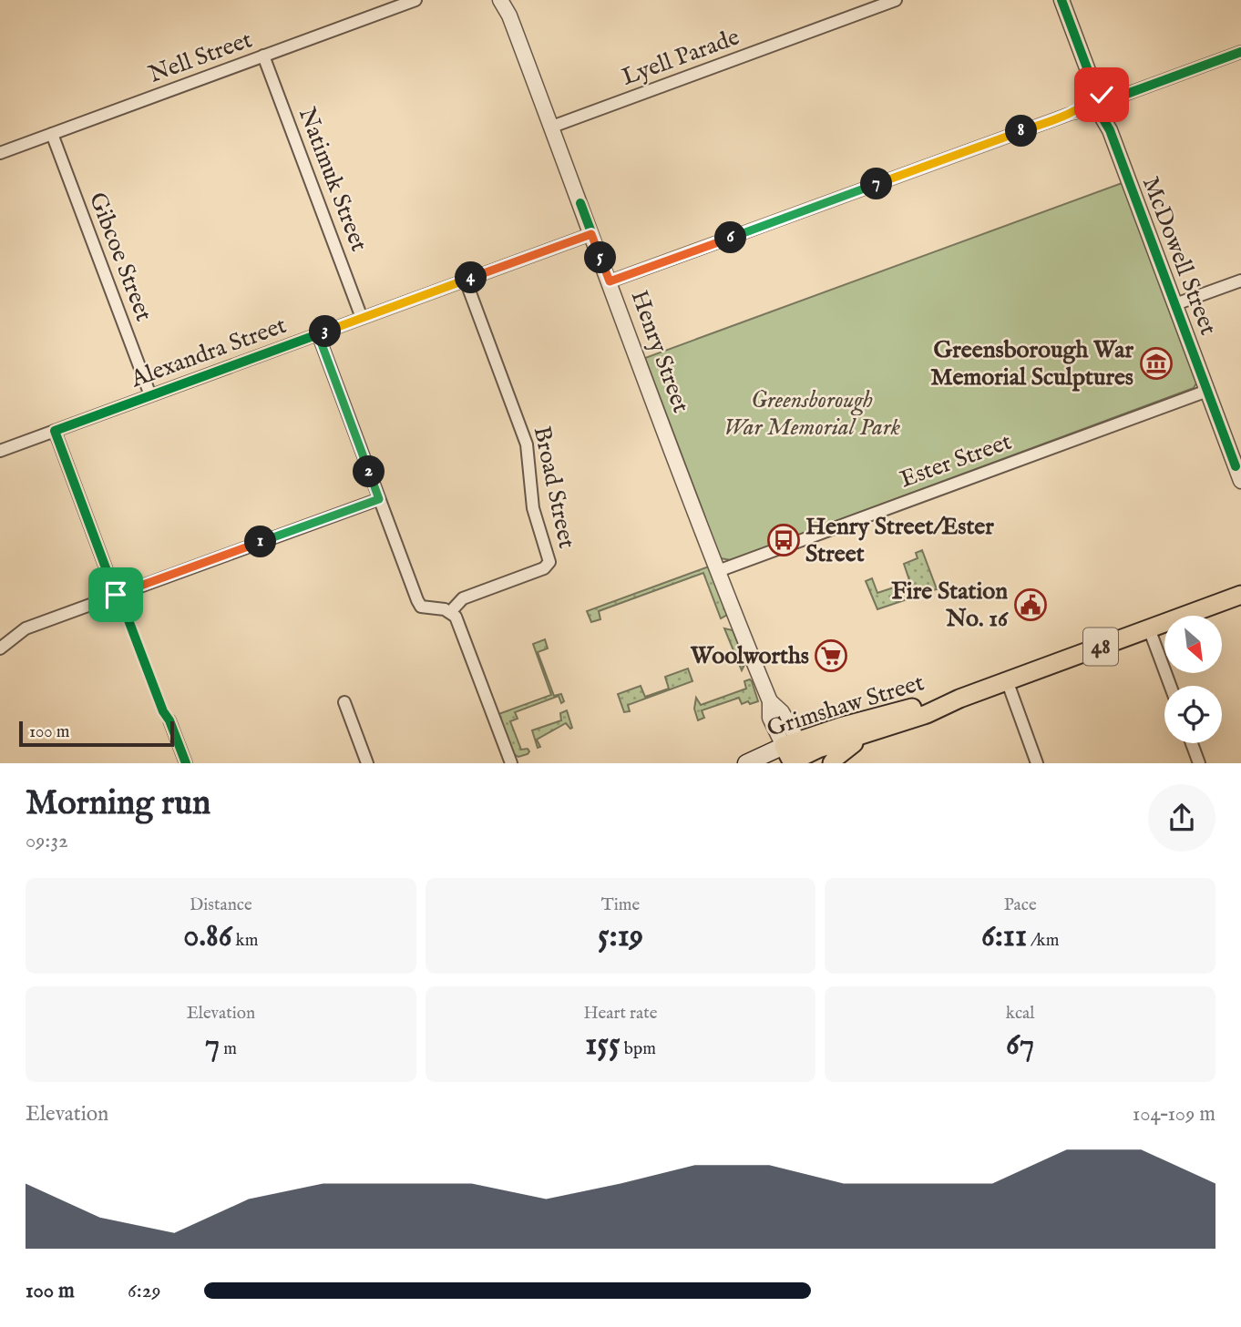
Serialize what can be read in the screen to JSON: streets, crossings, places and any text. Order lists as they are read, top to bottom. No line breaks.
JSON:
{"streets":{"main road":["48","Grimshaw Street"],"street":["Nell Street","Lyell Parade","Natimuk Street","McDowell Street","Gibcoe Street","Henry Street","Alexandra Street","Ester Street","Broad Street"]},"crossings":[["Nell Street","Natimuk Street"],["Nell Street","Gibcoe Street"],["Lyell Parade","Henry Street"],["Natimuk Street","Alexandra Street"],["McDowell Street","Ester Street"],["Gibcoe Street","Alexandra Street"],["Henry Street","Alexandra Street"],["Henry Street","Ester Street"],["Henry Street","Grimshaw Street"],["Alexandra Street","Broad Street"]],"parks":["Greensborough War Memorial Park"],"places":{"museum":["Greensborough War Memorial Sculptures"],"bus stop":["Henry Street/Ester Street"],"public building":["Fire Station No. 16"],"supermarket":["Woolworths"]},"scale_bar":"100 m","north":"bottom right","page":{"pins":["8","7","6","5","4","3","2","1"],"scale":"100 m","heading":["Morning run","09:32"],"stats":[["Distance","0.86 km"],["Time","5:19"],["Pace","6:11 /km"],["Elevation","7 m"],["Heart rate","155 bpm"],["kcal","67"]],"chart":["Elevation","104–109 m"],"list":[{"name":"100 m","note":"6:29"}]}}
